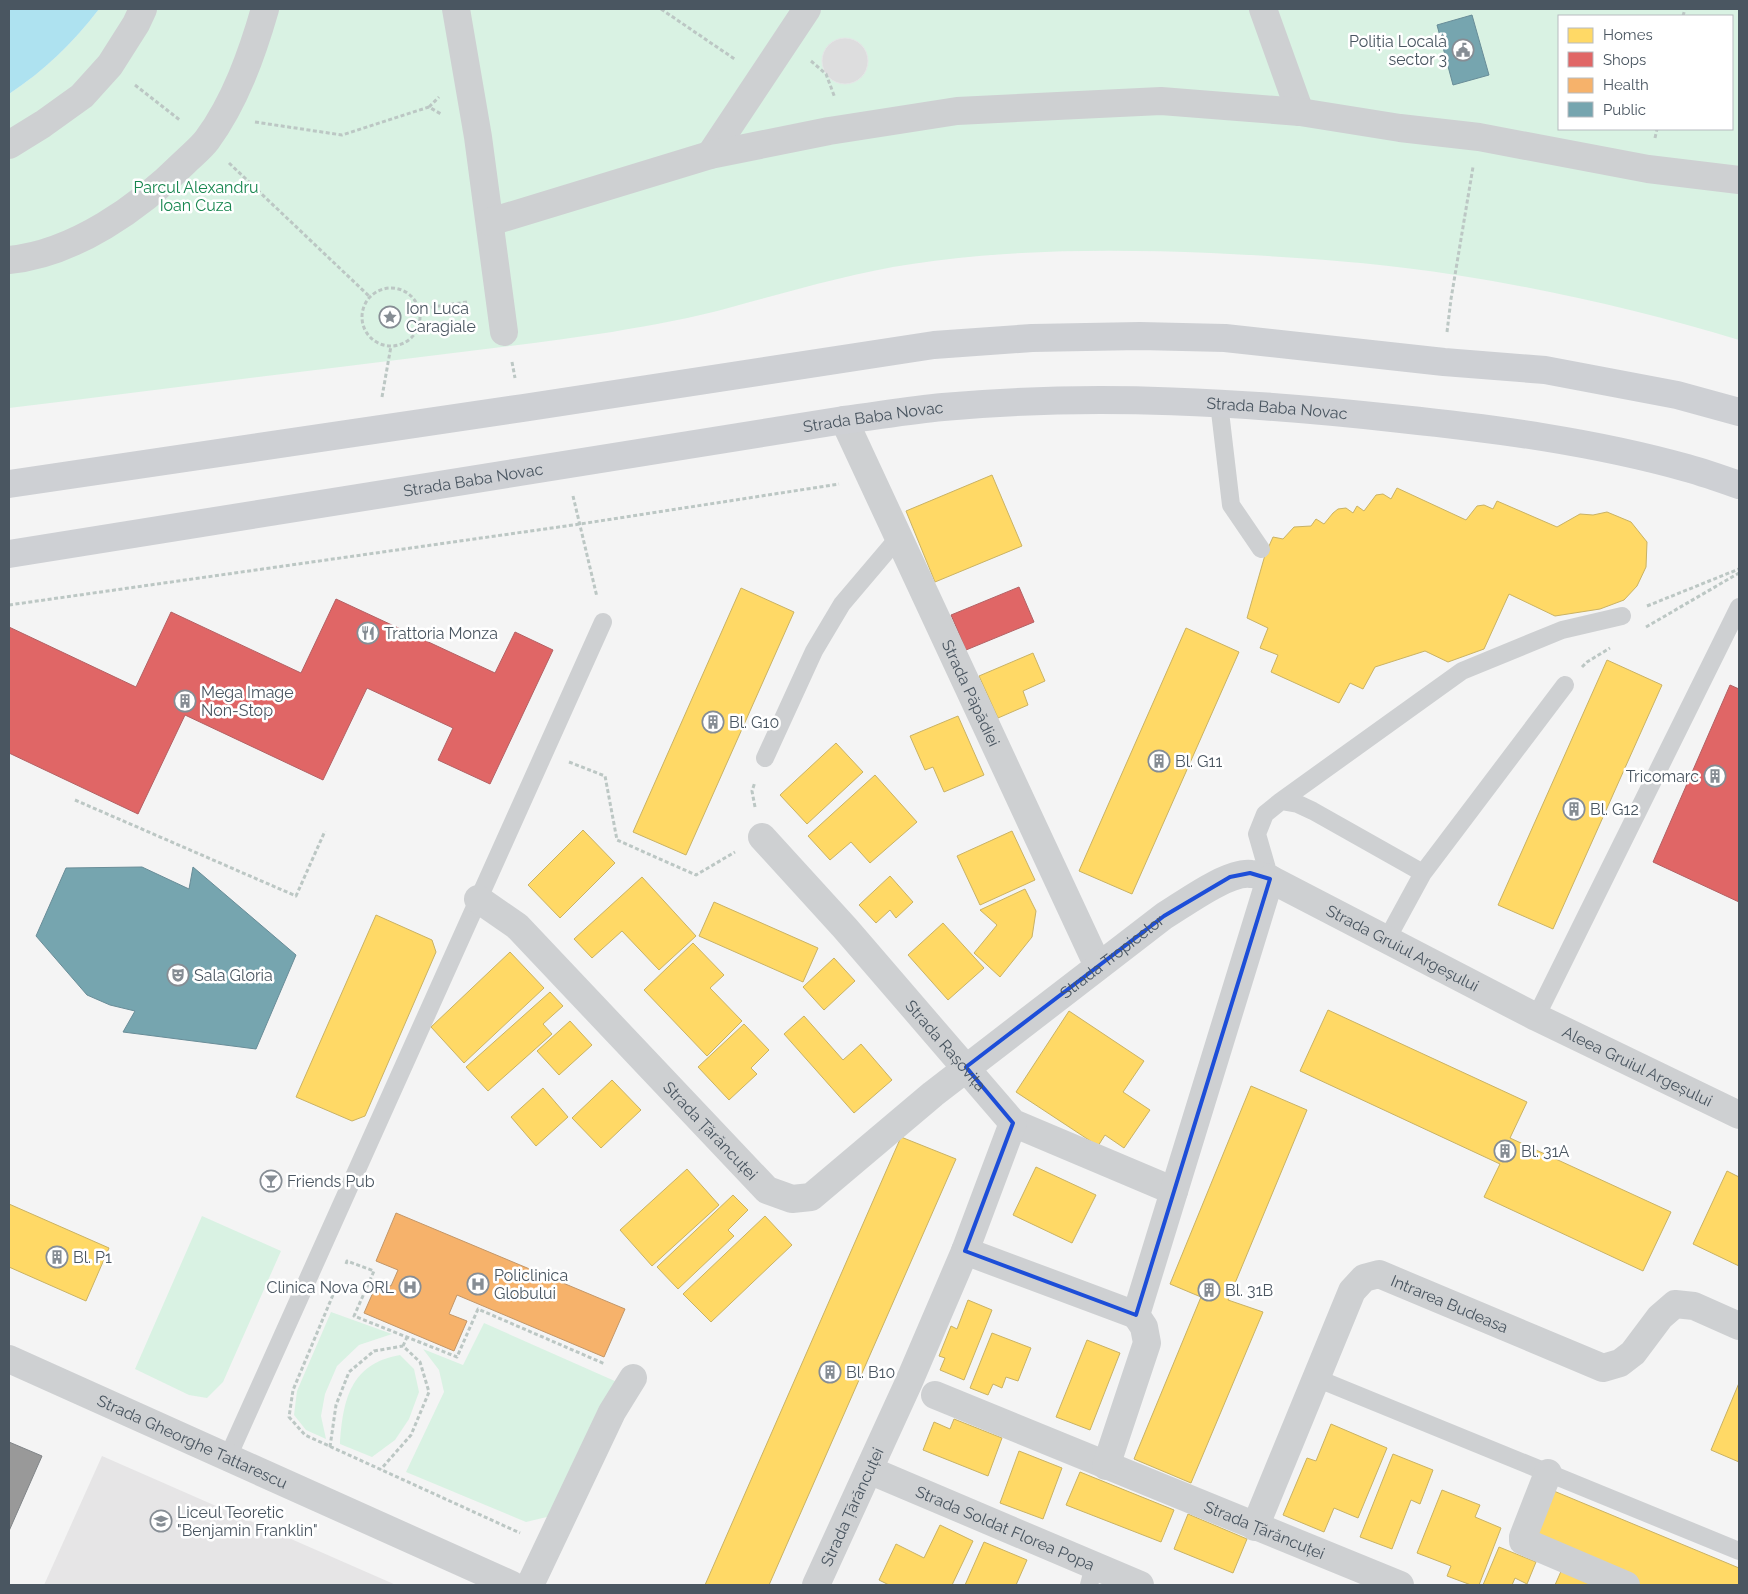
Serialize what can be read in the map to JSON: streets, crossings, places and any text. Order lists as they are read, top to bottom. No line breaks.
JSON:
{"streets":{"main road":["Strada Baba Novac"],"street":["Strada Păpădiei","Strada Gruiul Argeșului","Strada Tropicelor","Strada Rașovița","Aleea Gruiul Argeșului","Strada Țărăncuței","Intrarea Budeasa","Strada Gheorghe Tattarescu","Strada Soldat Florea Popa"]},"crossings":[["Strada Baba Novac","Strada Păpădiei"],["Strada Păpădiei","Strada Tropicelor"],["Strada Gruiul Argeșului","Strada Tropicelor"],["Strada Gruiul Argeșului","Aleea Gruiul Argeșului"],["Strada Tropicelor","Strada Rașovița"],["Strada Tropicelor","Strada Țărăncuței"],["Strada Rașovița","Strada Țărăncuței"],["Strada Țărăncuței","Intrarea Budeasa"],["Strada Țărăncuței","Strada Soldat Florea Popa"]],"parks":["Parcul Alexandru Ioan Cuza"],"places":{"public building":["Poliția Locală sector 3"],"place":["Ion Luca Caragiale"],"restaurant":["Trattoria Monza"],"building":["Mega Image Non-Stop","Bl. G10","Bl. G11","Tricomarc","Bl. G12","Bl. 31A","Bl. P1","Bl. 31B","Bl. B10"],"theatre":["Sala Gloria"],"bar":["Friends Pub"],"hospital":["Policlinica Globului","Clinica Nova ORL"],"school or university":["Liceul Teoretic \"Benjamin Franklin\""]},"legend":["Homes","Shops","Health","Public"]}
